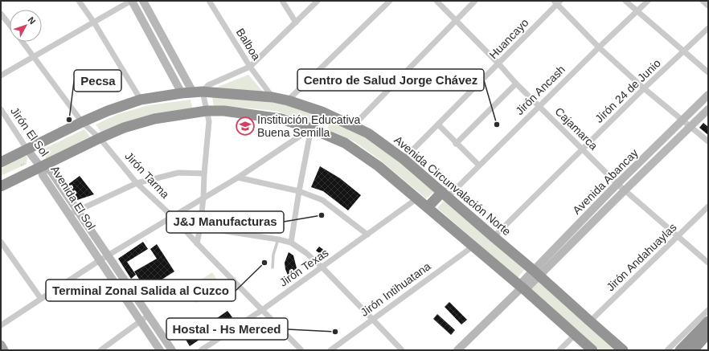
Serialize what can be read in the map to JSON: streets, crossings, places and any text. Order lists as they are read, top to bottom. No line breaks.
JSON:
{"streets":{"highway":["Avenida Circunvalación Norte"],"street":["Huancayo","Balboa","Jirón Ancash","Jirón 24 de Junio","Cajamarca","Jirón El Sol","Jirón Tarma","Avenida Abancay","Avenida El Sol","Jirón Andahuaylas","Jirón Texas","Jirón Intihuatana"]},"crossings":[["Huancayo","Cajamarca"],["Huancayo","Avenida Circunvalación Norte"],["Balboa","Avenida Circunvalación Norte"],["Jirón Ancash","Cajamarca"],["Jirón Ancash","Avenida Circunvalación Norte"],["Jirón 24 de Junio","Cajamarca"],["Jirón 24 de Junio","Avenida Circunvalación Norte"],["Cajamarca","Avenida Abancay"],["Cajamarca","Jirón Andahuaylas"],["Jirón El Sol","Avenida Circunvalación Norte"],["Jirón El Sol","Avenida El Sol"],["Jirón Tarma","Avenida Circunvalación Norte"],["Jirón Tarma","Jirón Texas"],["Avenida Abancay","Avenida Circunvalación Norte"],["Avenida Circunvalación Norte","Jirón Andahuaylas"]],"places":{"other":["Pecsa","Centro de Salud Jorge Chávez","J&J Manufacturas","Terminal Zonal Salida al Cuzco","Hostal - Hs Merced"],"school or university":["Institución Educativa Buena Semilla"]},"north":"top right"}
